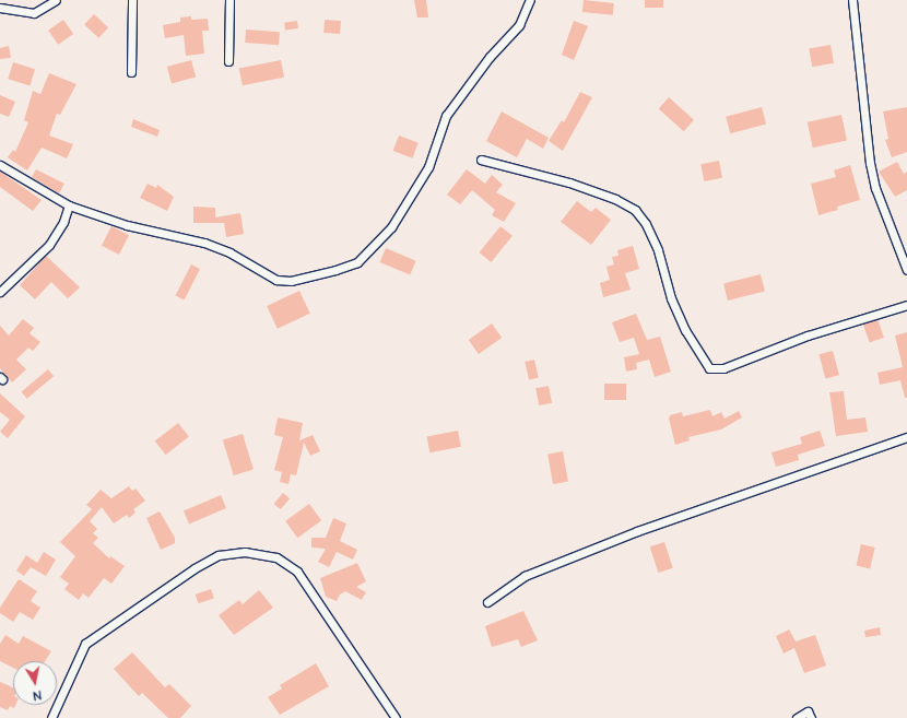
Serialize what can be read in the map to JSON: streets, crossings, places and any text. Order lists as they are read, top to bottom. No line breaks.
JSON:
{"north":"bottom"}
